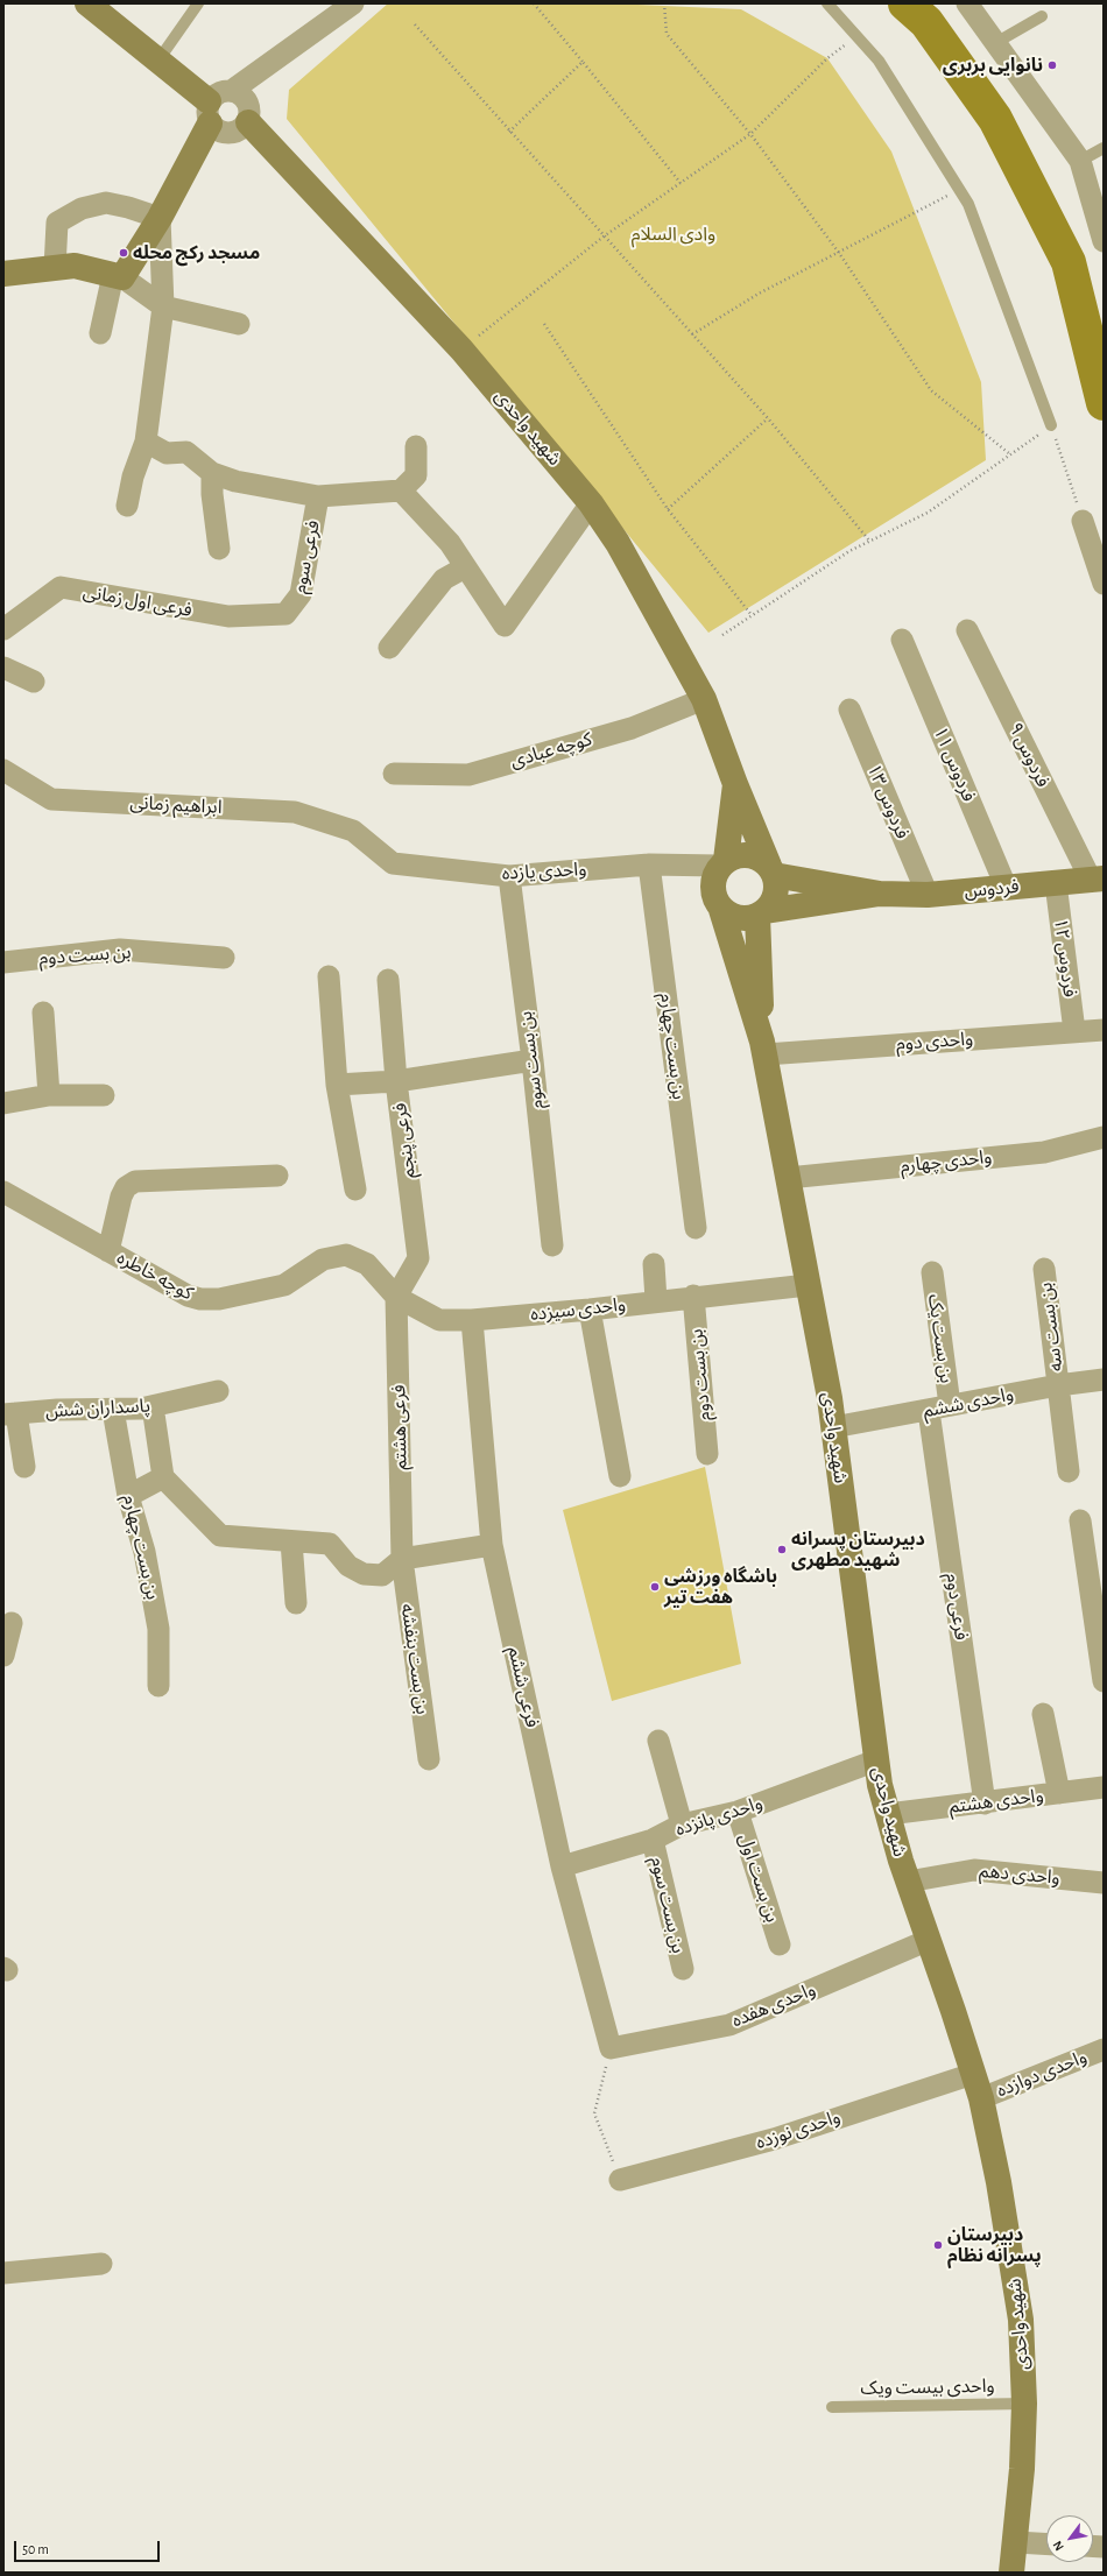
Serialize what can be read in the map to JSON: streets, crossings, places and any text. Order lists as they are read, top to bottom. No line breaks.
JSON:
{"streets":{"street":["شهید واحدی","فرعی سوم","فرعی اول زمانی","کوچه عبادی","فردوس ۹","فردوس ۱۱","فردوس ۱۳","ابراهیم زمانی","واحدی یازده","فردوس","بن بست دوم","فردوس ۱۲","واحدی دوم","بن بست چهارم","بن بست سوم","فرعی پنجم","واحدی چهارم","كوچه خاطره","واحدی سیزده","بن بست سه","بن بست یک","واحدی ششم","پاسداران شش","فرعی هشتم","فرعی دوم","بن بست بنفشه","فرعی ششم","واحدی هشتم","واحدی پانزده","واحدی دهم","بن بست اول","واحدی هفده","واحدی دوازده","واحدی نوزده"],"lane":["واحدی بیست ویک"]},"crossings":[["شهید واحدی","کوچه عبادی"],["شهید واحدی","واحدی یازده"],["شهید واحدی","واحدی دوم"],["شهید واحدی","واحدی چهارم"],["شهید واحدی","واحدی سیزده"],["شهید واحدی","واحدی ششم"],["شهید واحدی","واحدی هشتم"],["شهید واحدی","واحدی پانزده"],["شهید واحدی","واحدی دهم"],["شهید واحدی","واحدی هفده"],["شهید واحدی","واحدی دوازده"],["شهید واحدی","واحدی نوزده"],["شهید واحدی","واحدی بیست ویک"],["فرعی سوم","فرعی اول زمانی"],["فردوس ۹","فردوس"],["فردوس ۱۱","فردوس"],["فردوس ۱۳","فردوس"],["ابراهیم زمانی","واحدی یازده"],["واحدی یازده","بن بست چهارم"],["واحدی یازده","بن بست سوم"],["فردوس","فردوس ۱۲"],["بن بست دوم","واحدی سیزده"],["فردوس ۱۲","واحدی دوم"],["بن بست چهارم","پاسداران شش"],["بن بست سوم","واحدی پانزده"],["فرعی پنجم","واحدی سیزده"],["فرعی پنجم","فرعی هشتم"],["كوچه خاطره","واحدی سیزده"],["واحدی سیزده","فرعی هشتم"],["واحدی سیزده","فرعی ششم"],["بن بست سه","واحدی ششم"],["بن بست یک","واحدی ششم"],["واحدی ششم","فرعی دوم"],["فرعی هشتم","بن بست بنفشه"],["فرعی دوم","واحدی هشتم"],["فرعی ششم","واحدی پانزده"],["فرعی ششم","واحدی هفده"],["واحدی پانزده","بن بست اول"]],"parks":["وادی السلام"],"places":["نانوایی بربری","مسجد رکج محله","دبیرستان پسرانه شهید مطهری","باشگاه ورزشی هفت تیر","دبیرستان پسرانه نظام"],"scale_bar":"50 m","north":"bottom left"}
